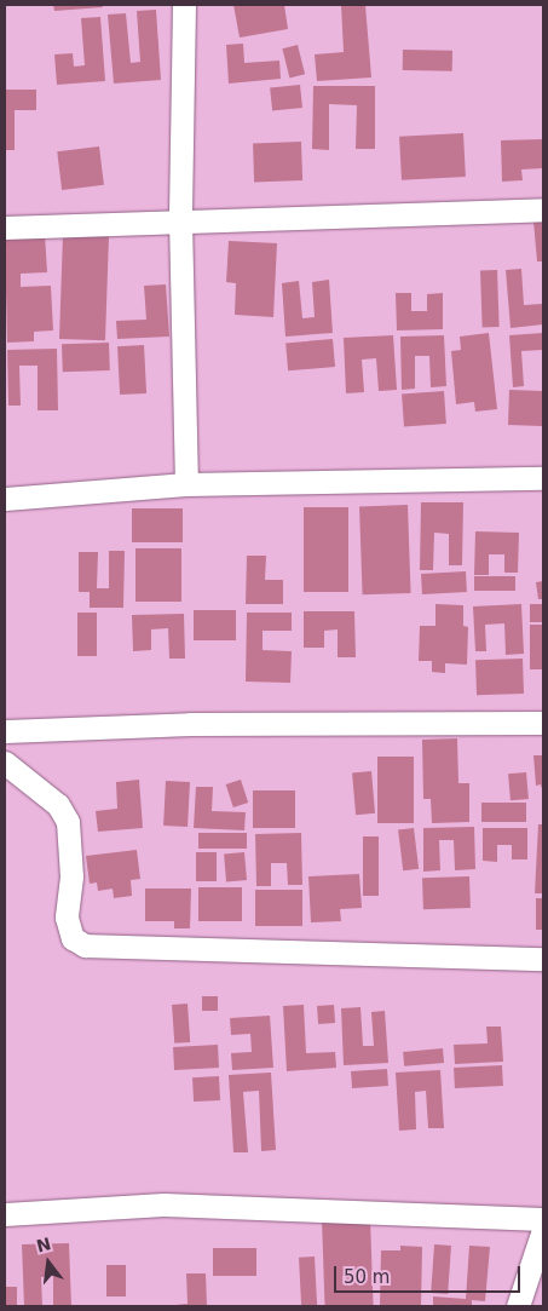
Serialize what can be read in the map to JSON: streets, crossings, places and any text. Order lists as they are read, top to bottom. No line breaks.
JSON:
{"scale_bar":"50 m","north":"top"}
